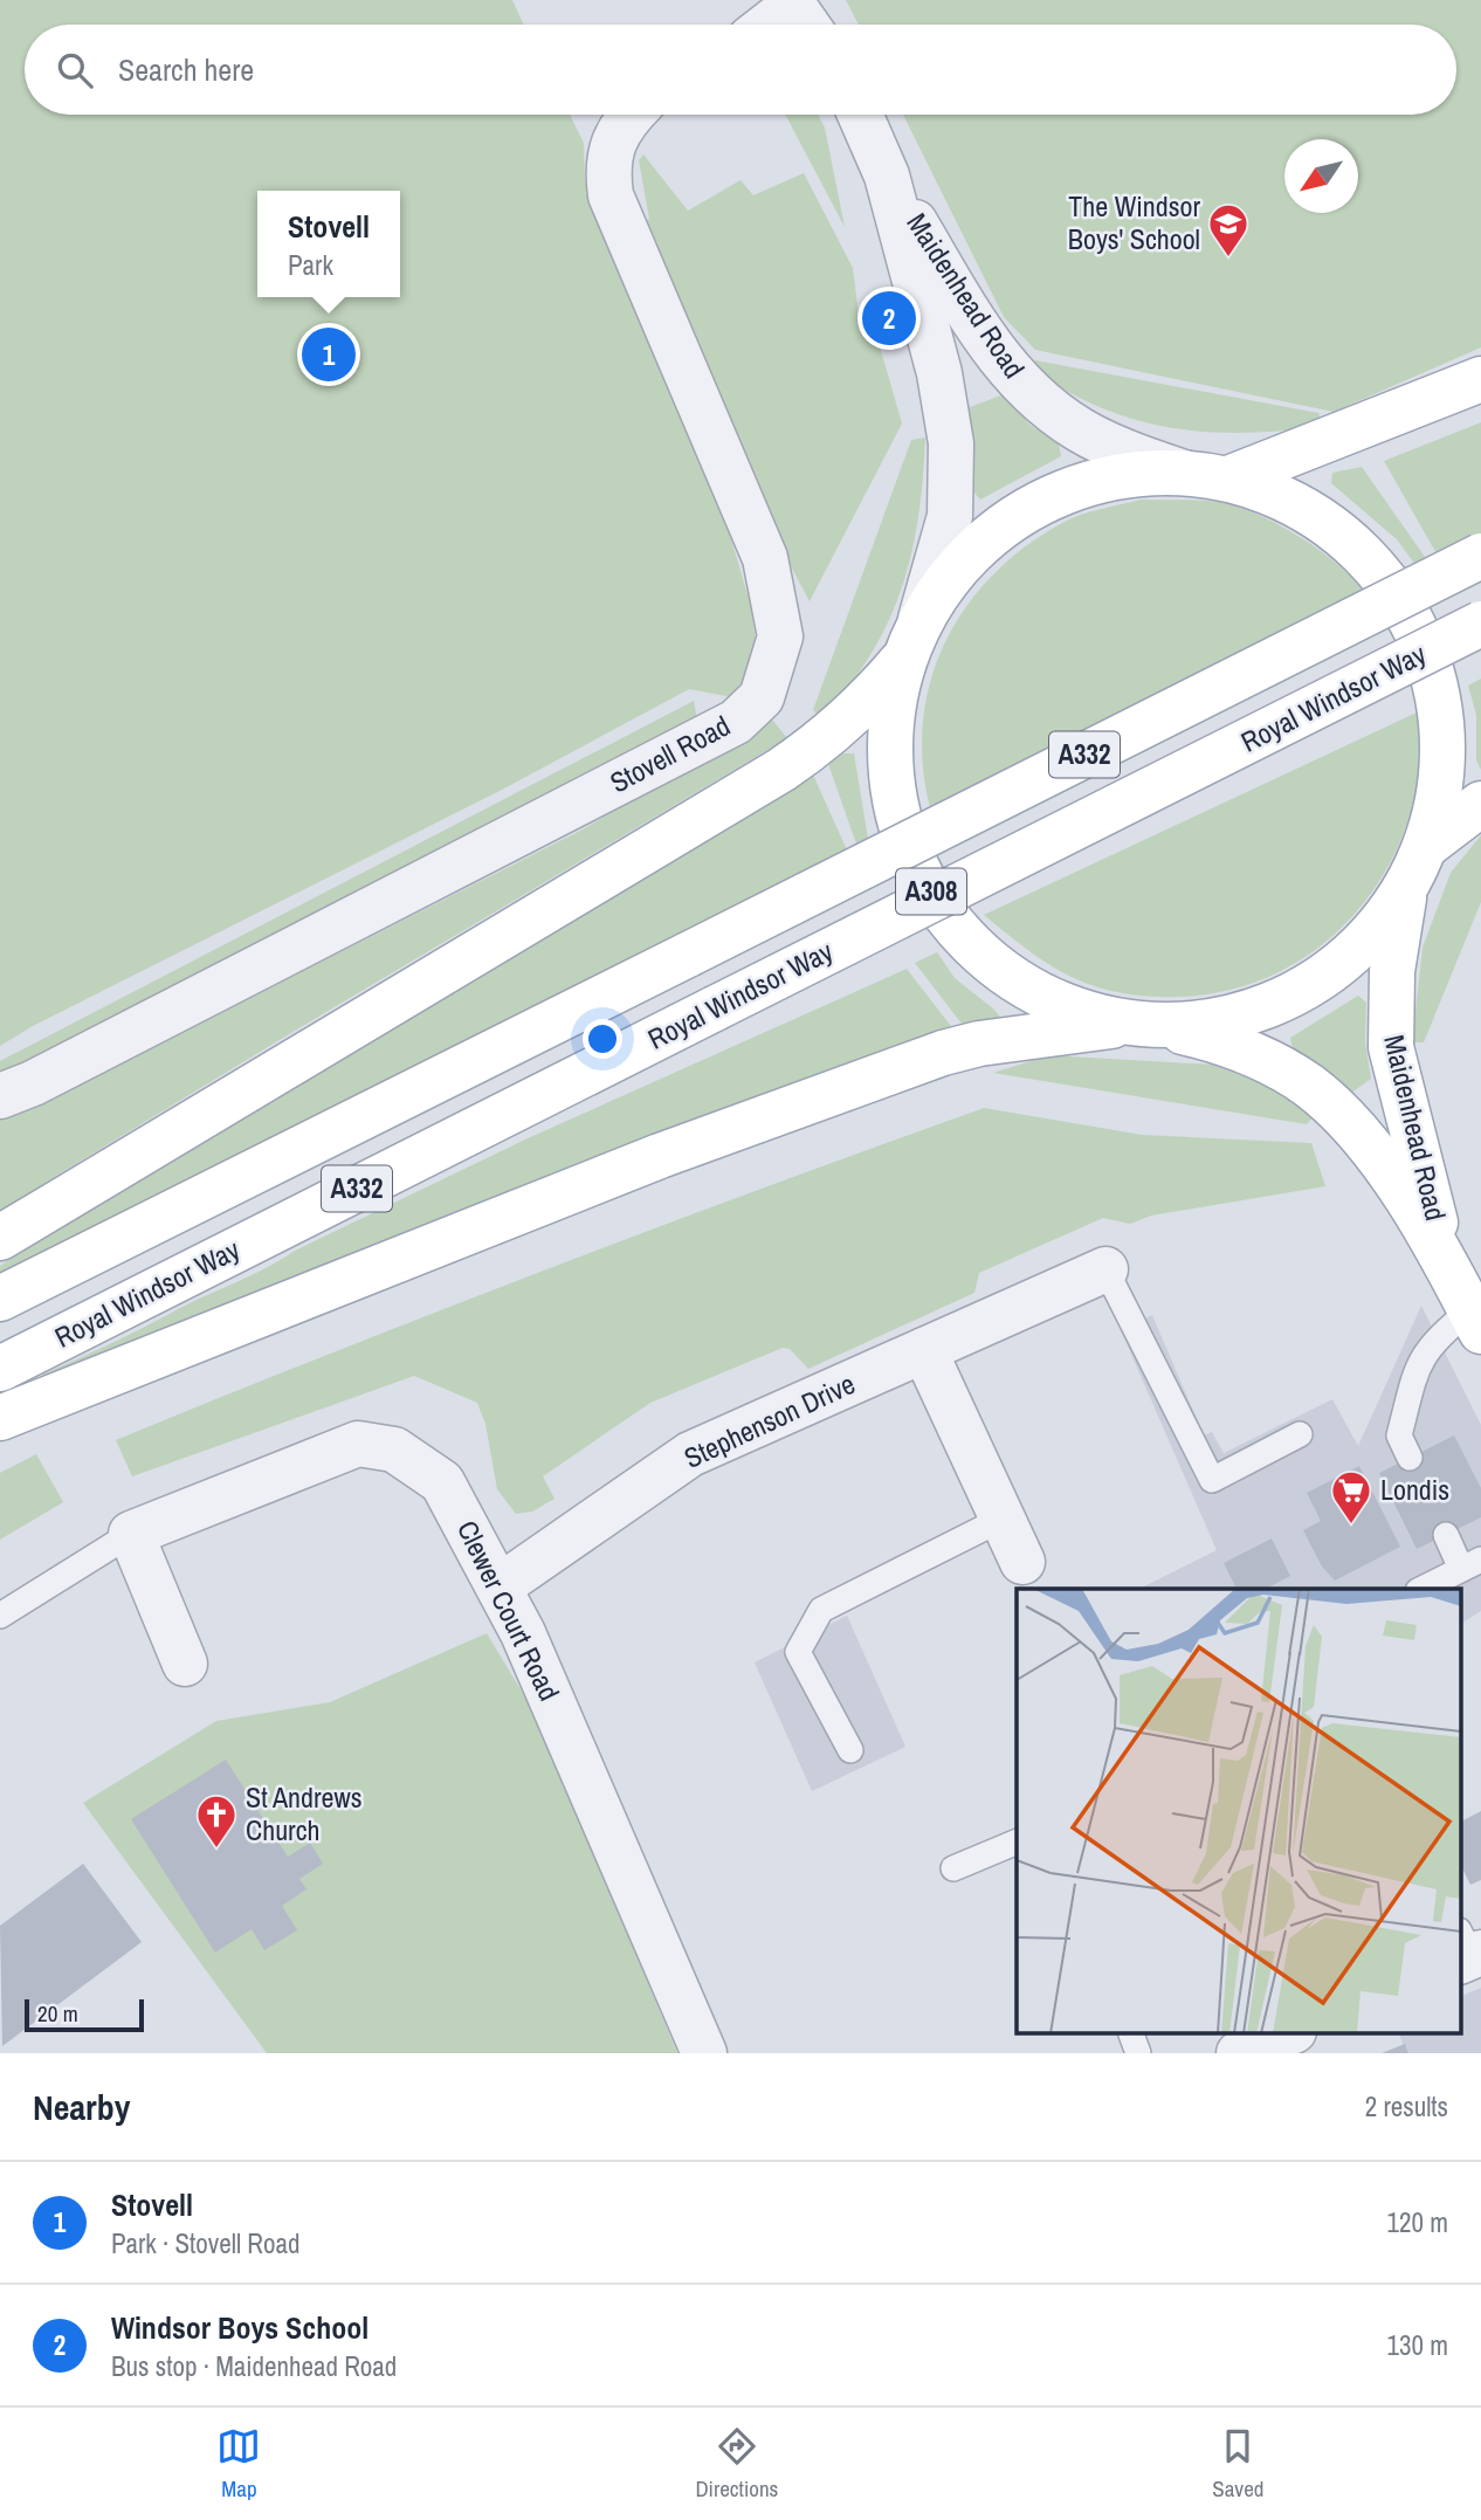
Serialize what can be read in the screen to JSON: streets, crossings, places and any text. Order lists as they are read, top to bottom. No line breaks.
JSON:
{"streets":{"main road":["Maidenhead Road","Royal Windsor Way","A332","A308"],"street":["Stovell Road","Stephenson Drive","Clewer Court Road"]},"crossings":[["Maidenhead Road","A308"],["Stephenson Drive","Clewer Court Road"]],"places":{"school or university":["The Windsor Boys' School"],"supermarket":["Londis"],"church":["St Andrews Church"]},"scale_bar":"20 m","north":"bottom left","page":{"search":"Search here","popup":["Stovell","Park"],"pins":["2","1"],"scale":"20 m","heading":["Nearby","2 results"],"list":[{"mark":"1","name":"Stovell","note":"Park · Stovell Road","value":"120 m"},{"mark":"2","name":"Windsor Boys School","note":"Bus stop · Maidenhead Road","value":"130 m"}],"nav":["Map","Directions","Saved"]}}
